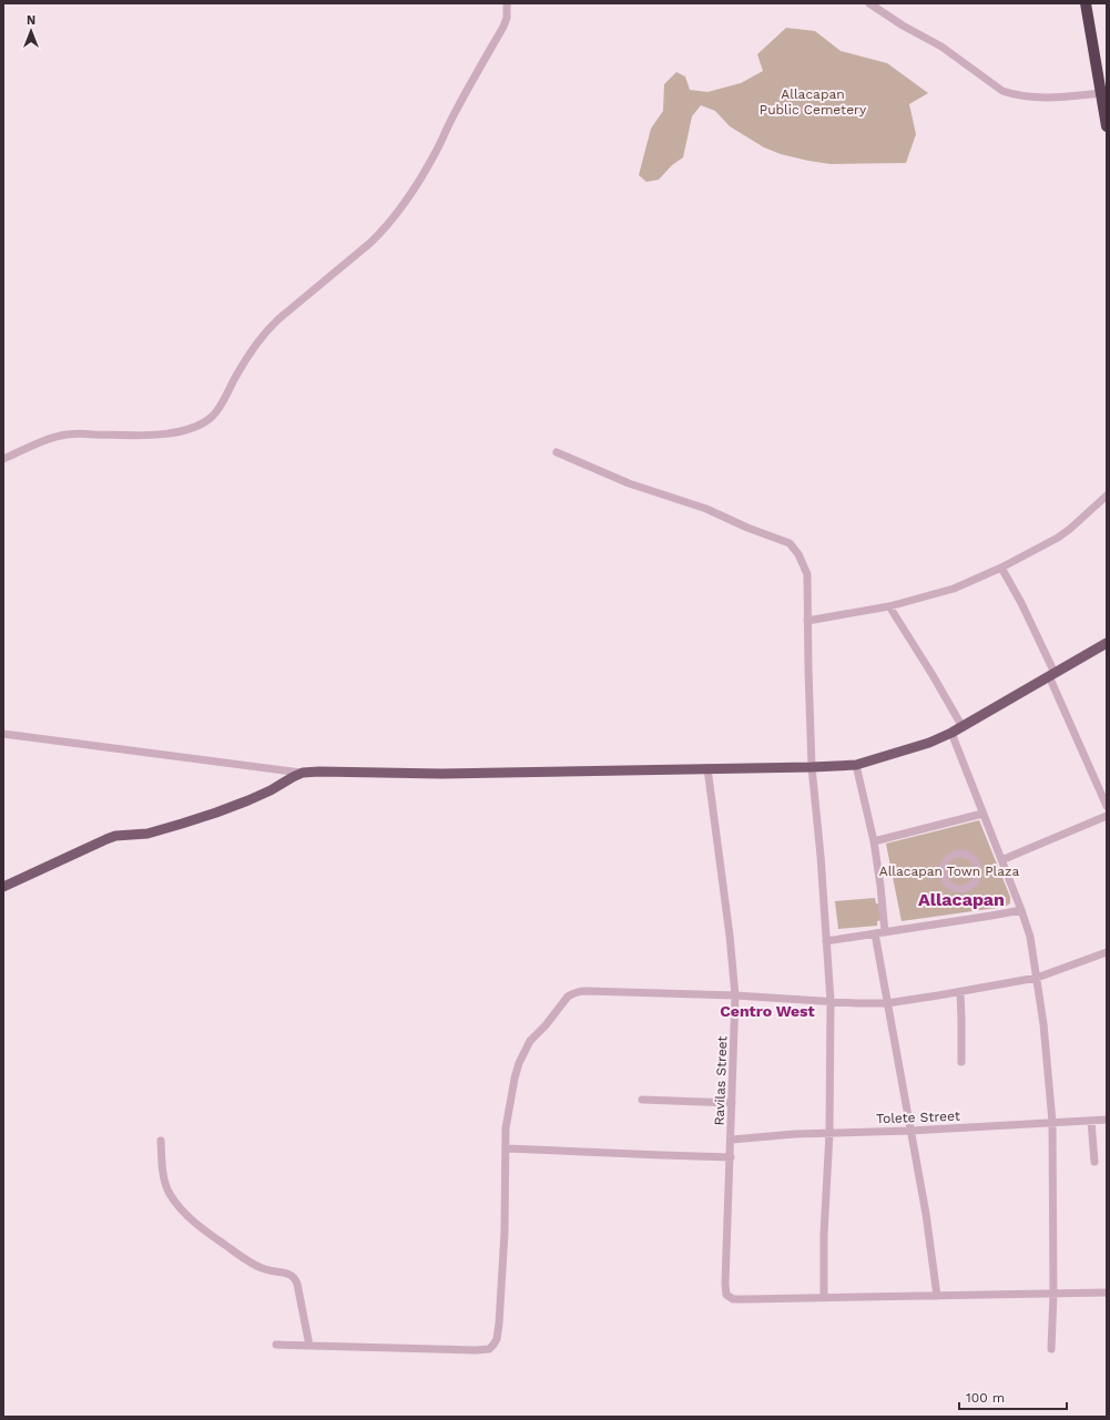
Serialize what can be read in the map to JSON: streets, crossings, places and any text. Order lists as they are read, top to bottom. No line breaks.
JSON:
{"streets":{"street":["Ravilas Street","Tolete Street"]},"crossings":[["Ravilas Street","Tolete Street"]],"districts":["Allacapan","Centro West"],"parks":["Allacapan Public Cemetery","Allacapan Town Plaza"],"scale_bar":"100 m","north":"top"}
